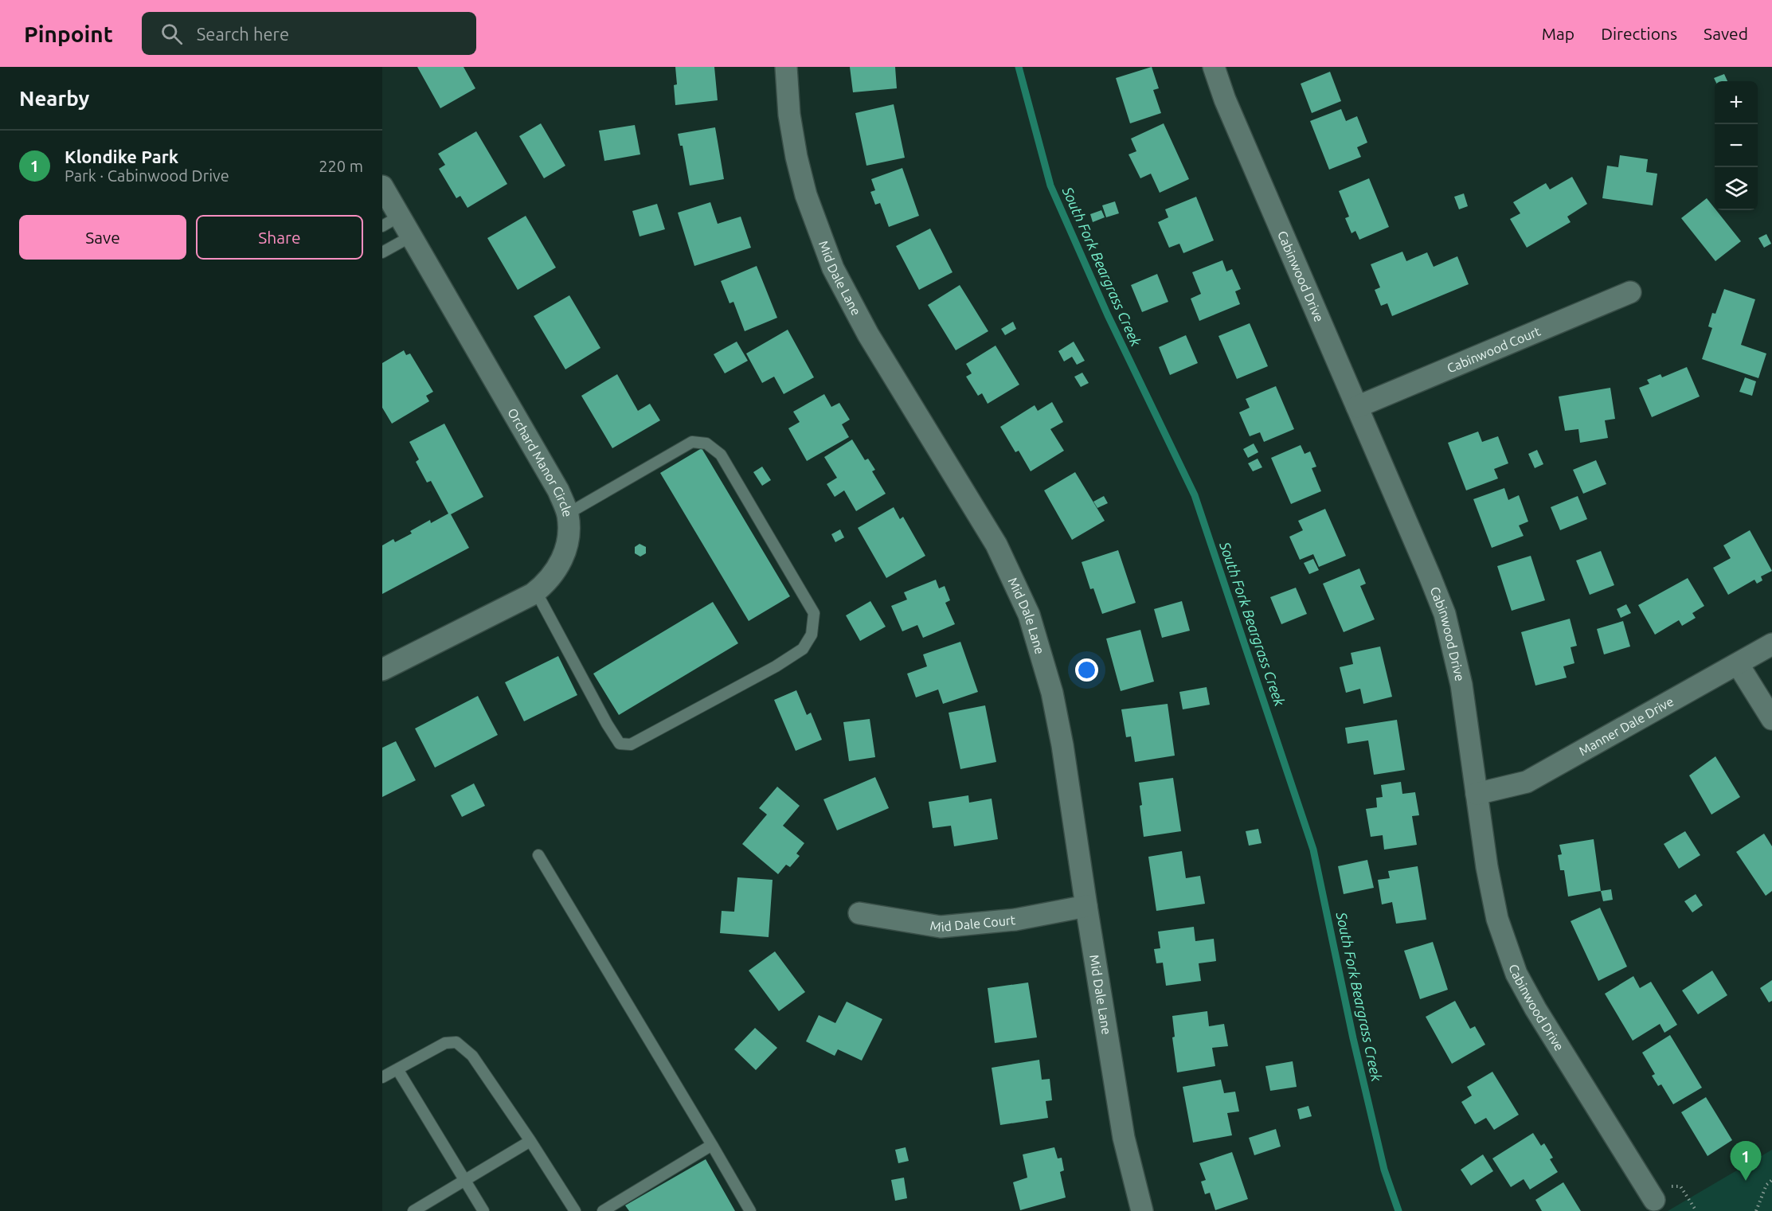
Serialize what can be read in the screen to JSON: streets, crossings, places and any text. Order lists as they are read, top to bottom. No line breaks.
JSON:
{"streets":{"street":["Cabinwood Drive","Mid Dale Lane","Cabinwood Court","Orchard Manor Circle","Manner Dale Drive","Mid Dale Court"]},"crossings":[["Cabinwood Drive","Cabinwood Court"],["Cabinwood Drive","Manner Dale Drive"],["Mid Dale Lane","Mid Dale Court"]],"water":["South Fork Beargrass Creek"],"page":{"header":"Pinpoint","search":"Search here","nav":["Map","Directions","Saved"],"heading":"Nearby","map_buttons":["+","−"],"list":[{"mark":"1","name":"Klondike Park","note":"Park · Cabinwood Drive","value":"220 m"}],"buttons":["Save","Share"],"pins":"1"}}
